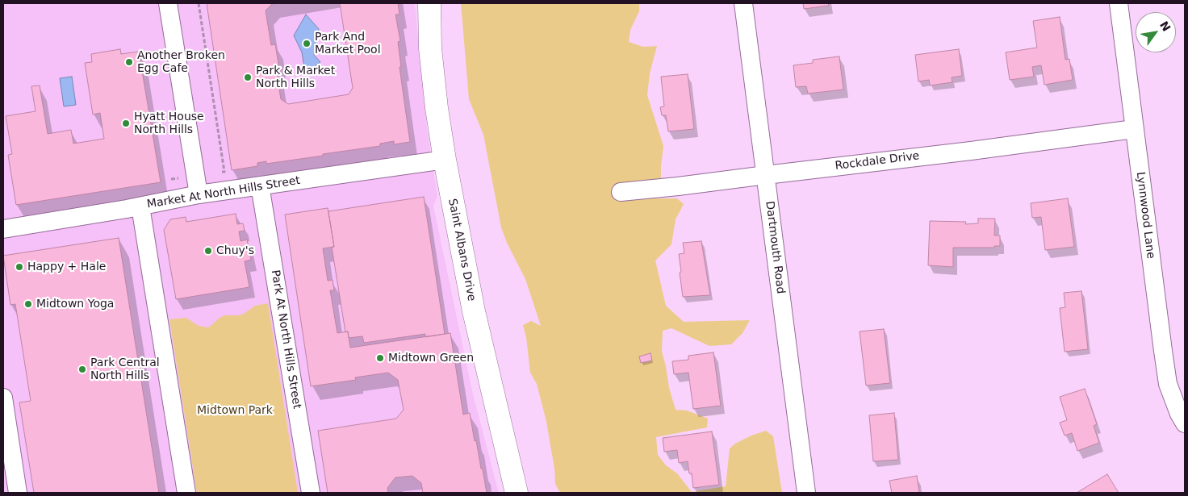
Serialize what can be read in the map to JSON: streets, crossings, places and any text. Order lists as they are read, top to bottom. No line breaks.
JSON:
{"streets":{"street":["Rockdale Drive","Market At North Hills Street","Lynnwood Lane","Dartmouth Road","Saint Albans Drive","Park At North Hills Street"]},"crossings":[["Rockdale Drive","Lynnwood Lane"],["Rockdale Drive","Dartmouth Road"],["Market At North Hills Street","Saint Albans Drive"],["Market At North Hills Street","Park At North Hills Street"]],"parks":["Midtown Park"],"places":["Park And Market Pool","Another Broken Egg Cafe","Park & Market North Hills","Hyatt House North Hills","Chuy's","Happy + Hale","Midtown Yoga","Midtown Green","Park Central North Hills"],"north":"top right"}
